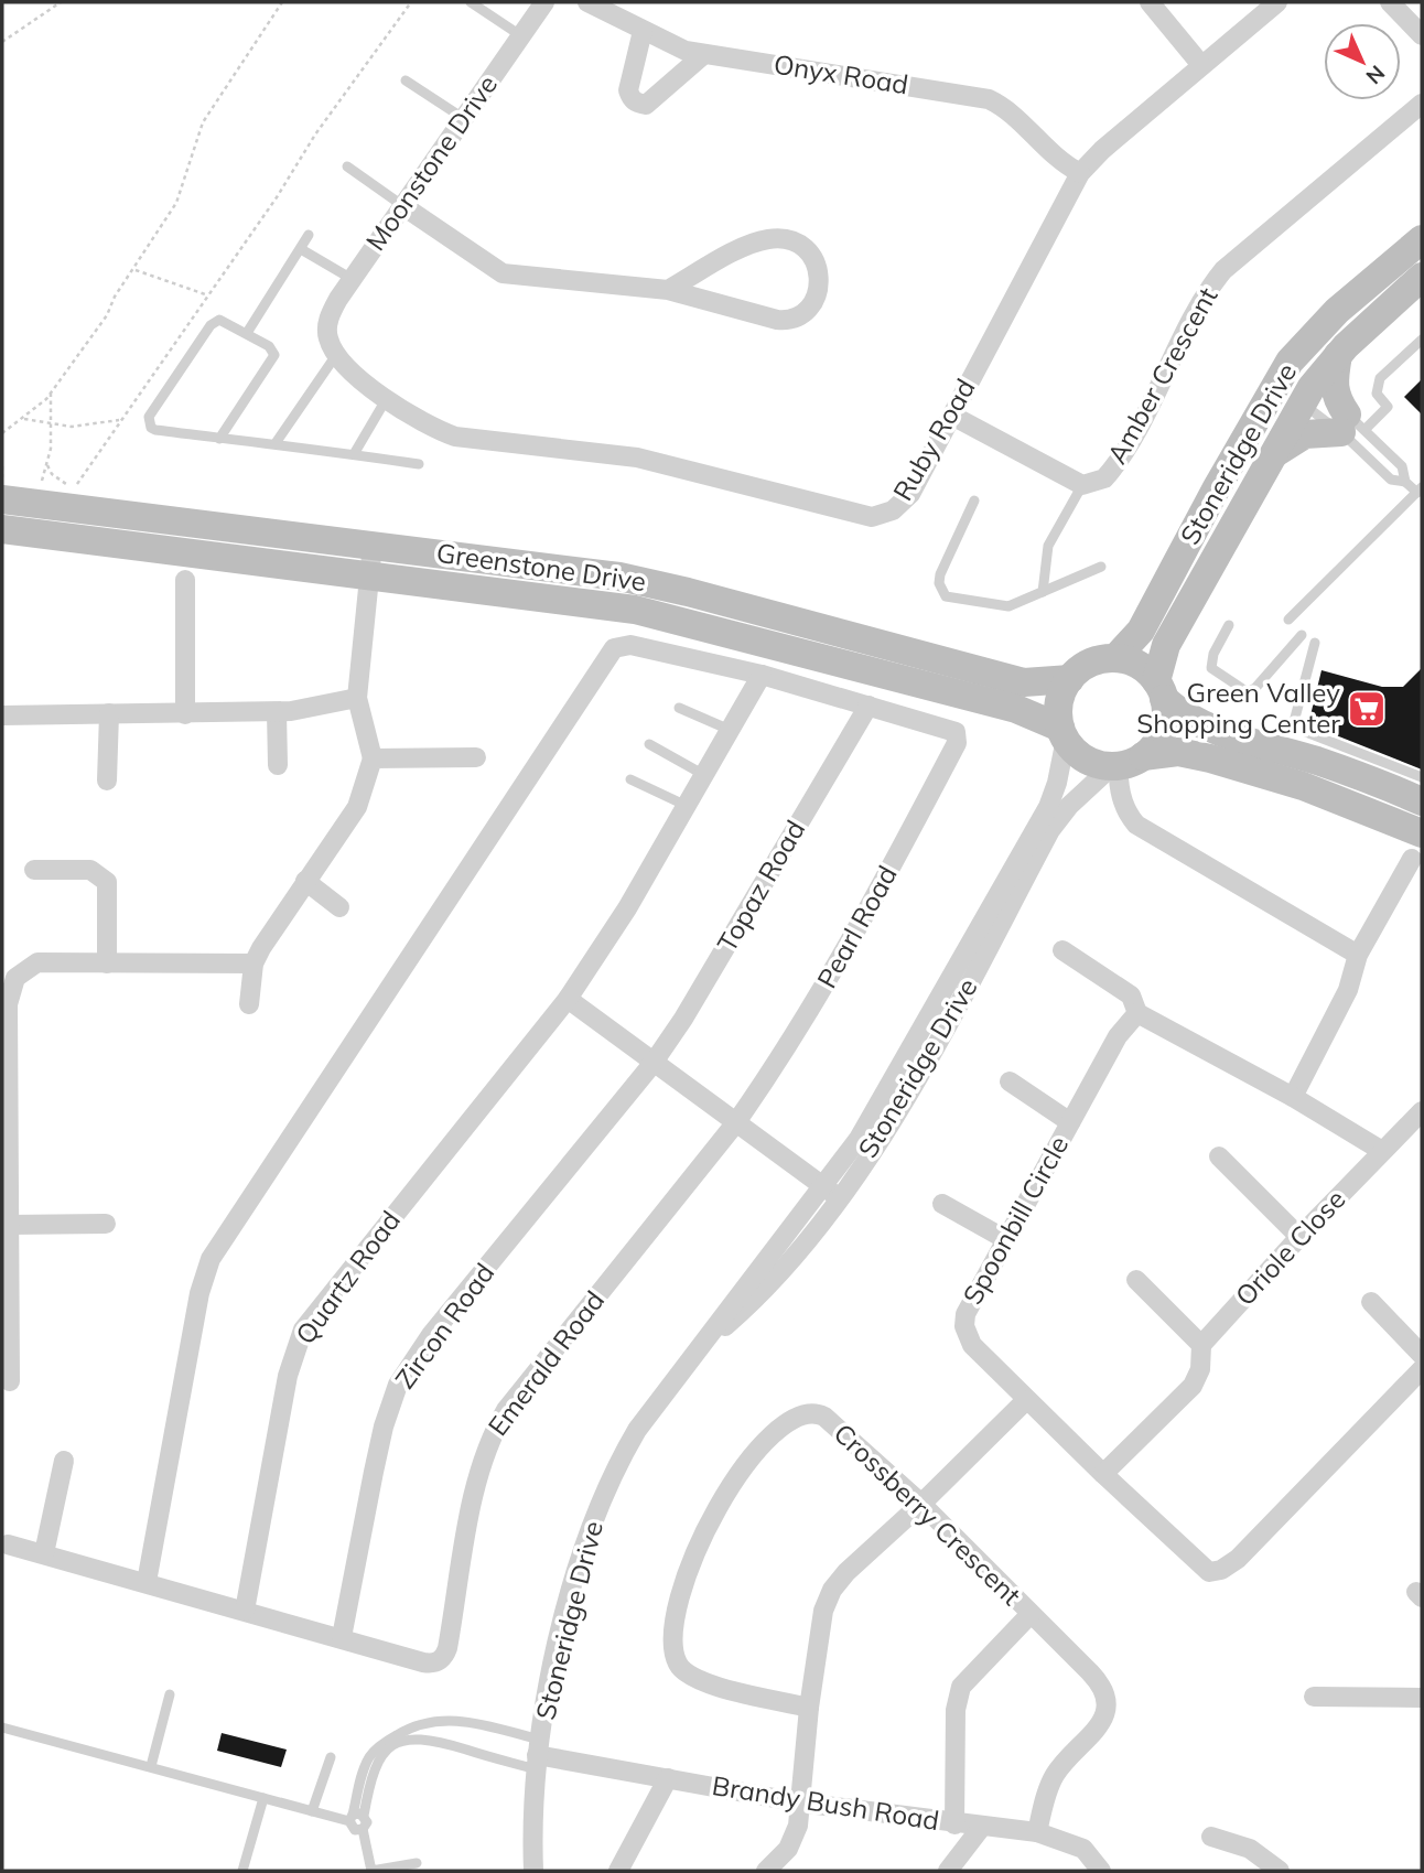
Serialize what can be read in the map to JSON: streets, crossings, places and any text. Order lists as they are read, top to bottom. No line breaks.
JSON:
{"streets":{"main road":["Stoneridge Drive","Greenstone Drive"],"street":["Onyx Road","Moonstone Drive","Amber Crescent","Ruby Road","Topaz Road","Pearl Road","Spoonbill Circle","Oriole Close","Quartz Road","Zircon Road","Emerald Road","Crossberry Crescent","Brandy Bush Road"]},"crossings":[["Onyx Road","Ruby Road"],["Moonstone Drive","Ruby Road"],["Amber Crescent","Ruby Road"],["Stoneridge Drive","Greenstone Drive"],["Stoneridge Drive","Brandy Bush Road"],["Topaz Road","Pearl Road"],["Topaz Road","Zircon Road"],["Pearl Road","Emerald Road"],["Zircon Road","Emerald Road"],["Crossberry Crescent","Brandy Bush Road"]],"places":{"supermarket":["Green Valley Shopping Center"]},"north":"bottom right"}
